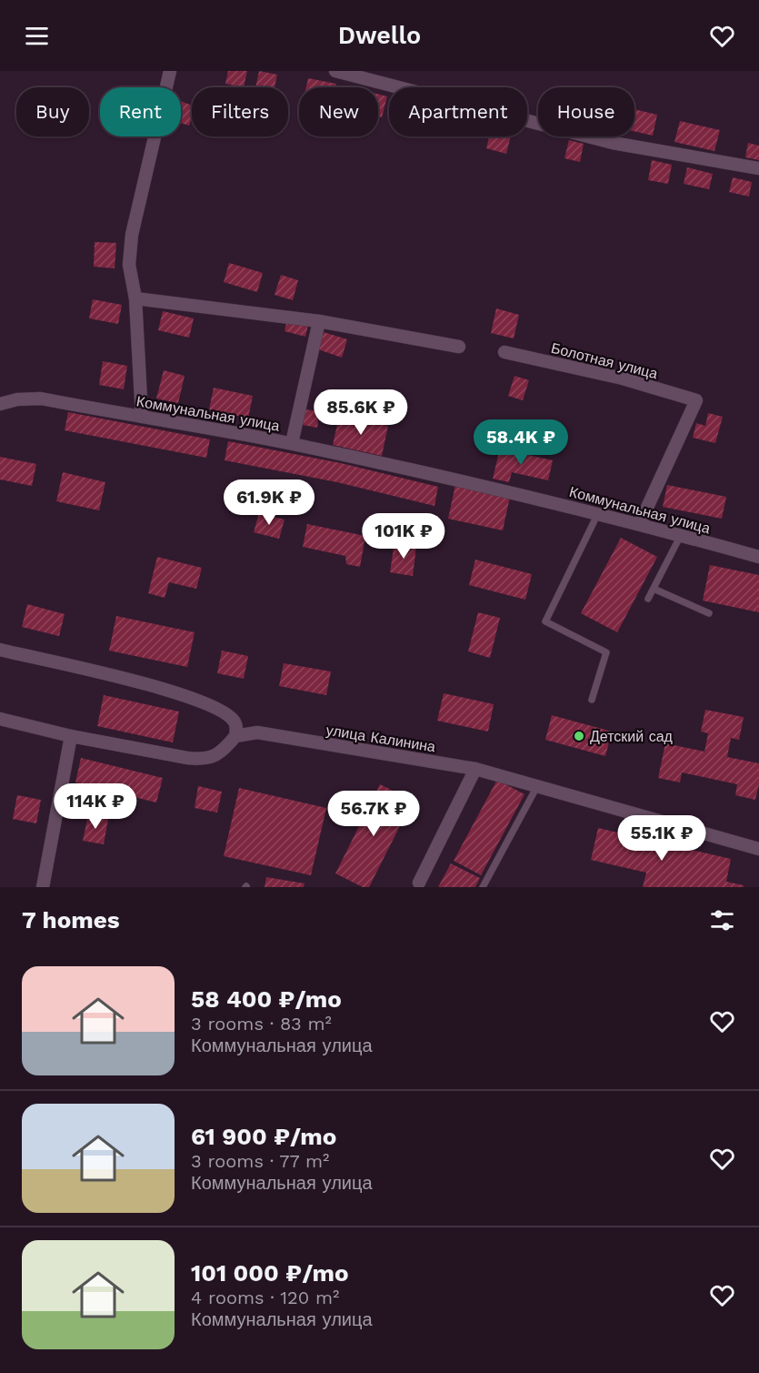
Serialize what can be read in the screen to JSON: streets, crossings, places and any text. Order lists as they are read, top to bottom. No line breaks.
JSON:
{"streets":{"street":["Болотная улица","Коммунальная улица","улица Калинина"]},"crossings":[["Болотная улица","Коммунальная улица"]],"places":["Детский сад"],"page":{"header":"Dwello","chip":["Buy","Rent","Filters","New","Apartment","House"],"price":["85.6K ₽","58.4K ₽","61.9K ₽","101K ₽","114K ₽","56.7K ₽","55.1K ₽"],"heading":"7 homes","list":[{"name":"58 400 ₽/mo","note":"3 rooms · 83 m² · Коммунальная улица"},{"name":"61 900 ₽/mo","note":"3 rooms · 77 m² · Коммунальная улица"},{"name":"101 000 ₽/mo","note":"4 rooms · 120 m² · Коммунальная улица"}]}}
